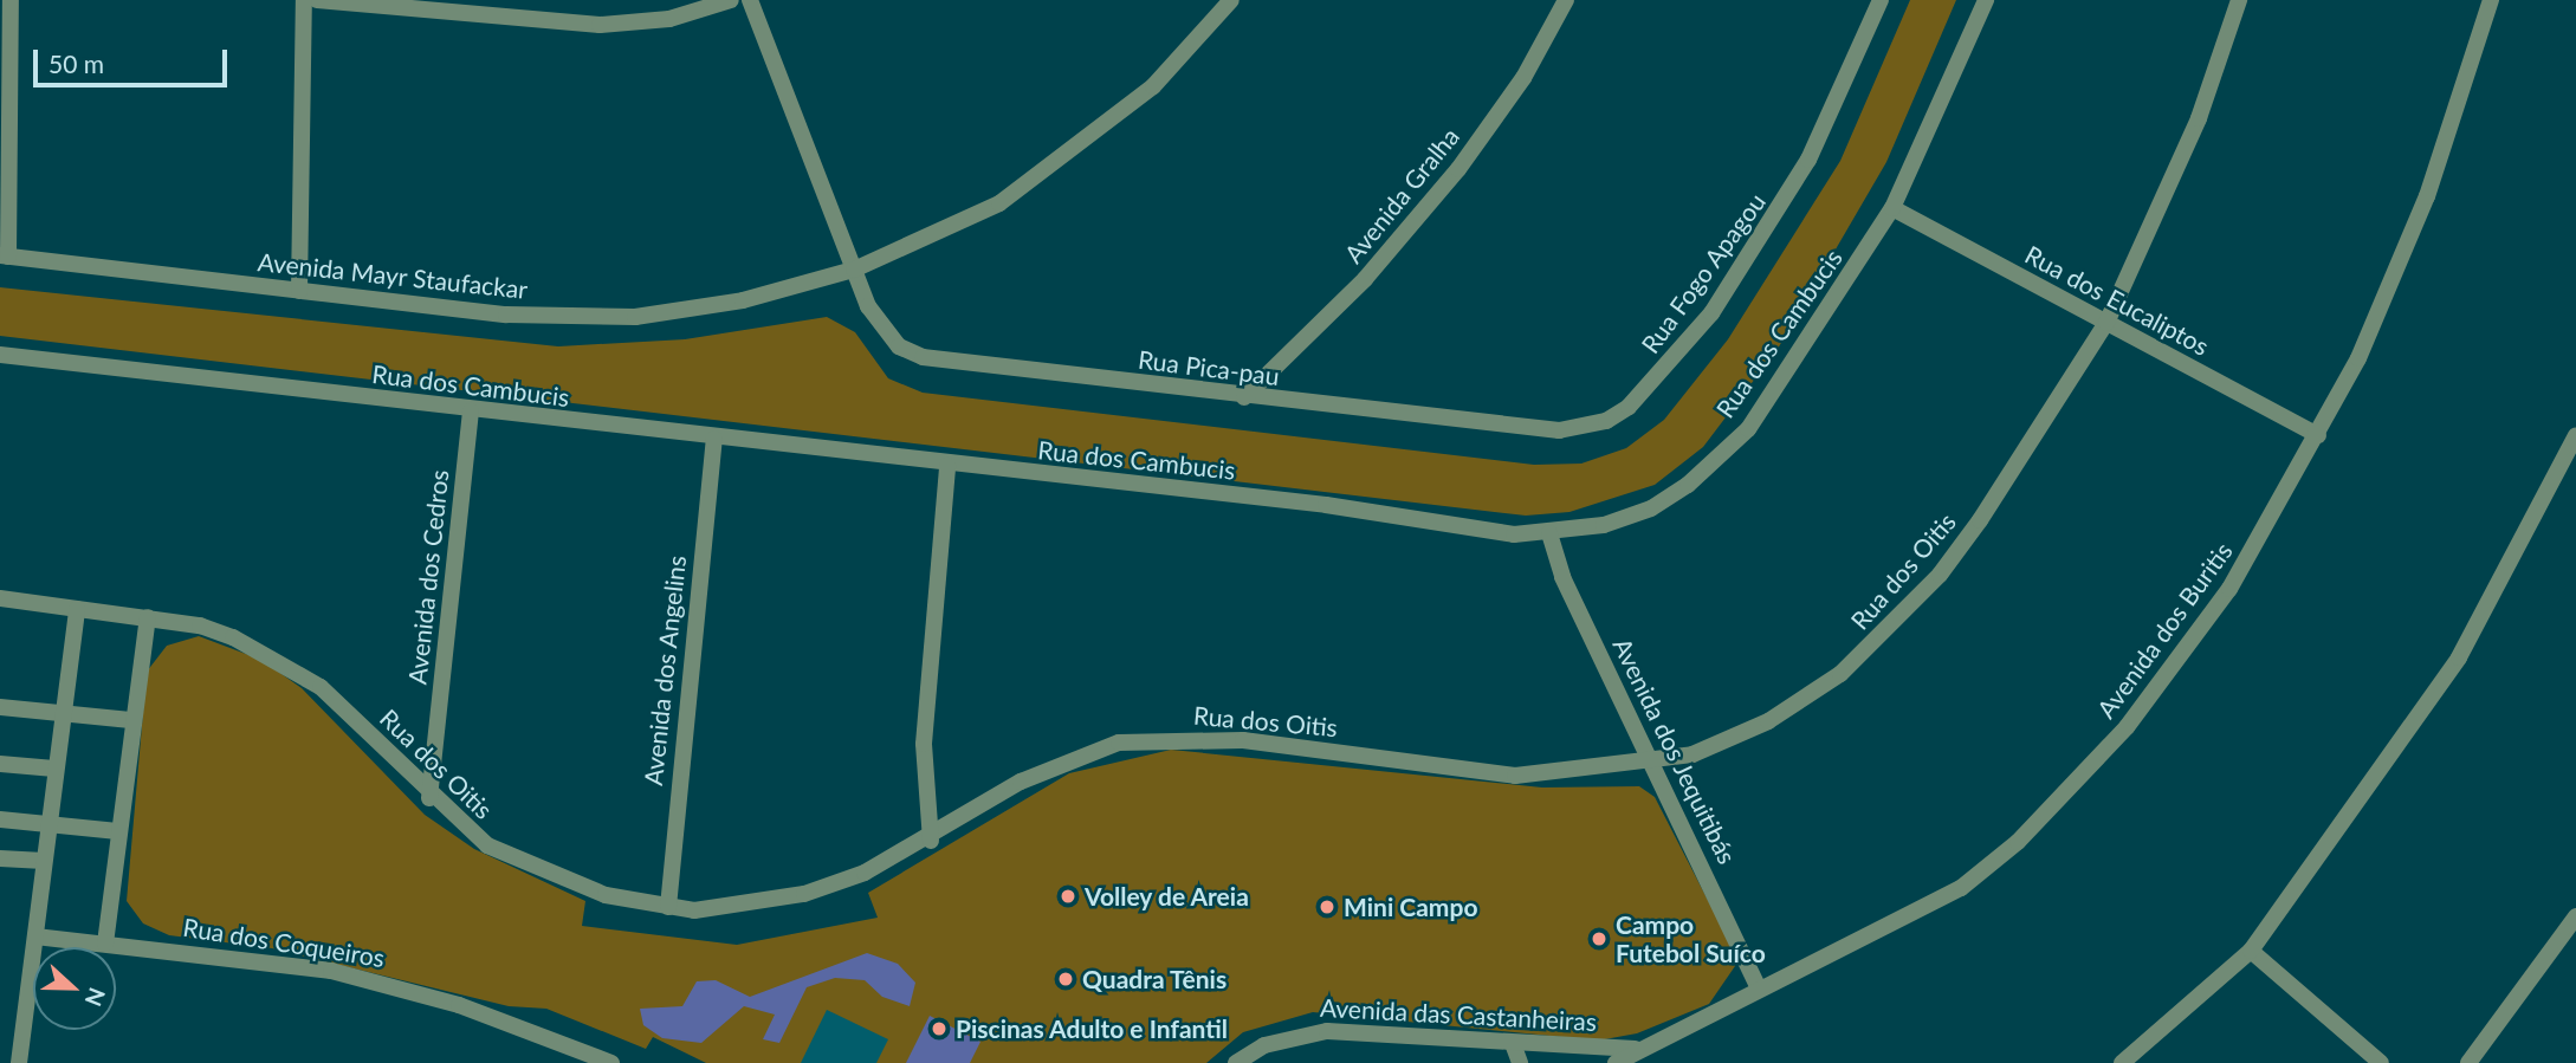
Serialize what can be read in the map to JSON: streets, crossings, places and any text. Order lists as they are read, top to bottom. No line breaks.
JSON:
{"streets":{"street":["Avenida Gralha","Rua Fogo Apagou","Avenida Mayr Staufackar","Rua dos Eucaliptos","Rua dos Cambucis","Rua Pica-pau","Rua dos Oitis","Avenida dos Cedros","Avenida dos Buritis","Avenida dos Angelins","Avenida dos Jequitibás","Rua dos Coqueiros","Avenida das Castanheiras"]},"crossings":[["Avenida Gralha","Rua Pica-pau"],["Rua Fogo Apagou","Rua Pica-pau"],["Avenida Mayr Staufackar","Rua Pica-pau"],["Rua dos Eucaliptos","Rua dos Cambucis"],["Rua dos Eucaliptos","Rua dos Oitis"],["Rua dos Eucaliptos","Avenida dos Buritis"],["Rua dos Cambucis","Avenida dos Cedros"],["Rua dos Cambucis","Avenida dos Angelins"],["Rua dos Cambucis","Avenida dos Jequitibás"],["Rua dos Oitis","Avenida dos Cedros"],["Rua dos Oitis","Avenida dos Angelins"],["Rua dos Oitis","Avenida dos Jequitibás"],["Avenida dos Buritis","Avenida dos Jequitibás"],["Avenida dos Buritis","Avenida das Castanheiras"]],"places":["Volley de Areia","Mini Campo","Campo Futebol Suíco","Quadra Tênis","Piscinas Adulto e Infantil"],"scale_bar":"50 m","north":"right"}
